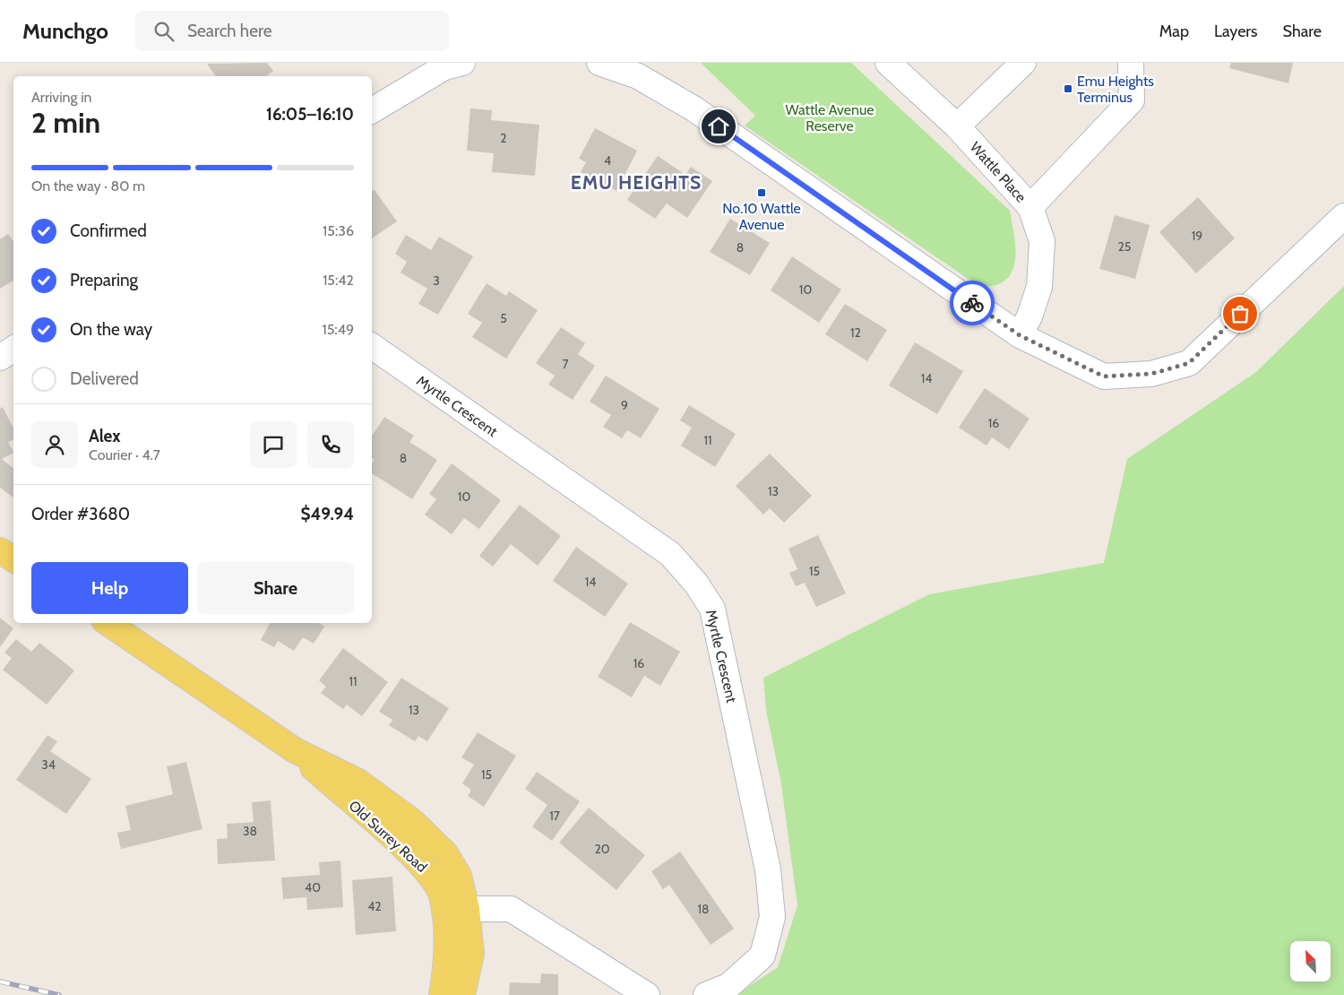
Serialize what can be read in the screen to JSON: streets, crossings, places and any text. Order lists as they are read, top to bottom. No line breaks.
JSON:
{"streets":{"main road":["Old Surrey Road"],"street":["Wattle Place","Myrtle Crescent"]},"districts":["EMU HEIGHTS"],"parks":["Wattle Avenue Reserve"],"places":{"transit":["Emu Heights Terminus","No.10 Wattle Avenue"]},"house_numbers":["2","4","19","25","8","3","10","5","12","7","14","9","16","11","8","13","10","15","14","16","11","13","34","15","17","38","20","40","42","18"],"north":"top left","page":{"header":"Munchgo","search":"Search here","nav":["Map","Layers","Share"],"heading":["2 min","Arriving in","16:05–16:10"],"panel":["Alex","Courier · 4.7","Order #3680","$49.94"],"bar":"On the way · 80 m","list":[["Confirmed","15:36"],["Preparing","15:42"],["On the way","15:49"],"Delivered"],"buttons":["Help","Share"]}}
